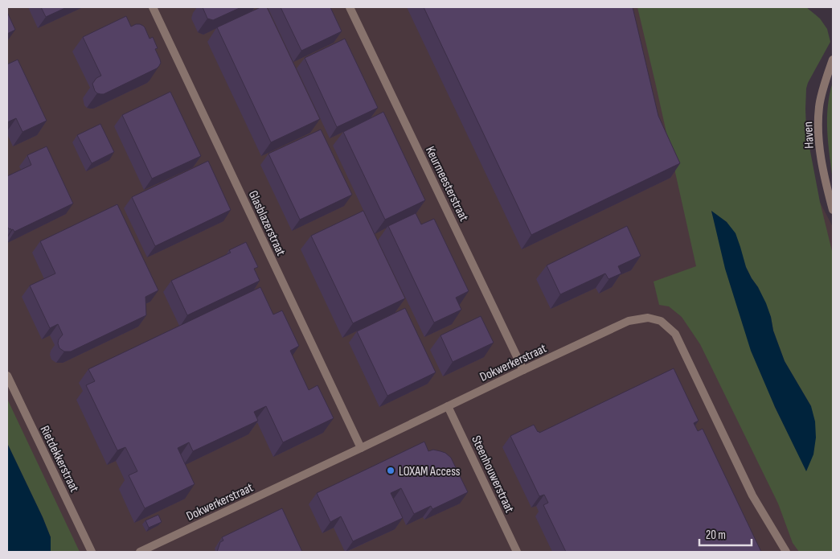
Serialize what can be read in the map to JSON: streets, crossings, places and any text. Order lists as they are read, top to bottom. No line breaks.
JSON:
{"streets":{"street":["Haven","Keurmeesterstraat","Glasblazerstraat","Dokwerkerstraat","Rietdekkerstraat","Steenhouwerstraat"]},"crossings":[["Keurmeesterstraat","Dokwerkerstraat"],["Glasblazerstraat","Dokwerkerstraat"],["Dokwerkerstraat","Steenhouwerstraat"]],"places":["LOXAM Access"],"scale_bar":"20 m"}
